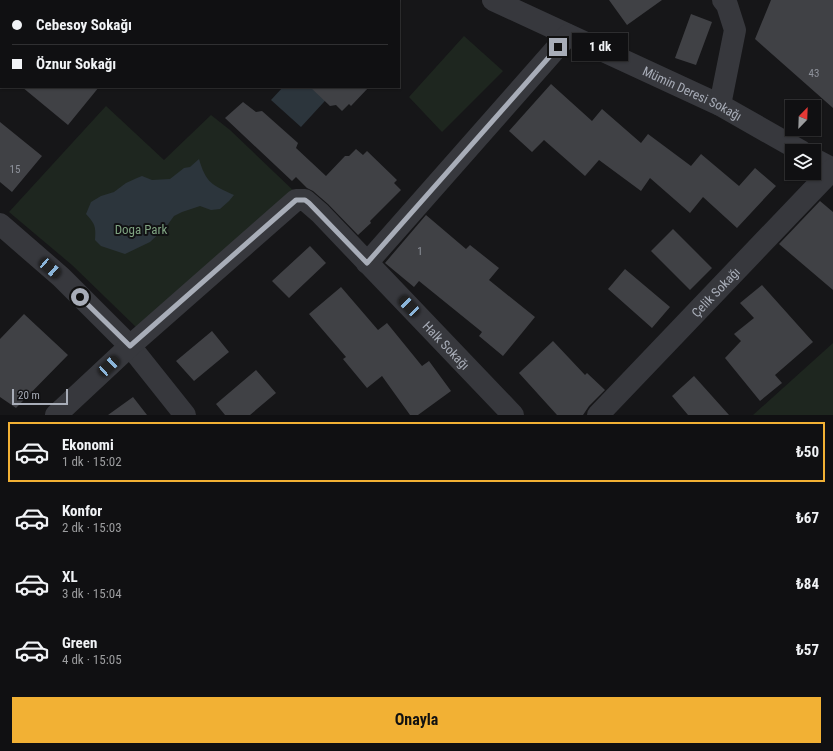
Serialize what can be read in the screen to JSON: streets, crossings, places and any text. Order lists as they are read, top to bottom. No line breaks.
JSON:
{"streets":{"street":["Mümin Deresi Sokağı","Çelik Sokağı","Halk Sokağı"]},"parks":["Doga Park"],"house_numbers":["43","15","1"],"scale_bar":"20 m","north":"top right","page":{"banner":["Cebesoy Sokağı","Öznur Sokağı"],"bubble":"1 dk","scale":"20 m","list":[{"name":"Ekonomi","note":"1 dk · 15:02","value":"₺50"},{"name":"Konfor","note":"2 dk · 15:03","value":"₺67"},{"name":"XL","note":"3 dk · 15:04","value":"₺84"},{"name":"Green","note":"4 dk · 15:05","value":"₺57"}],"buttons":"Onayla"}}
